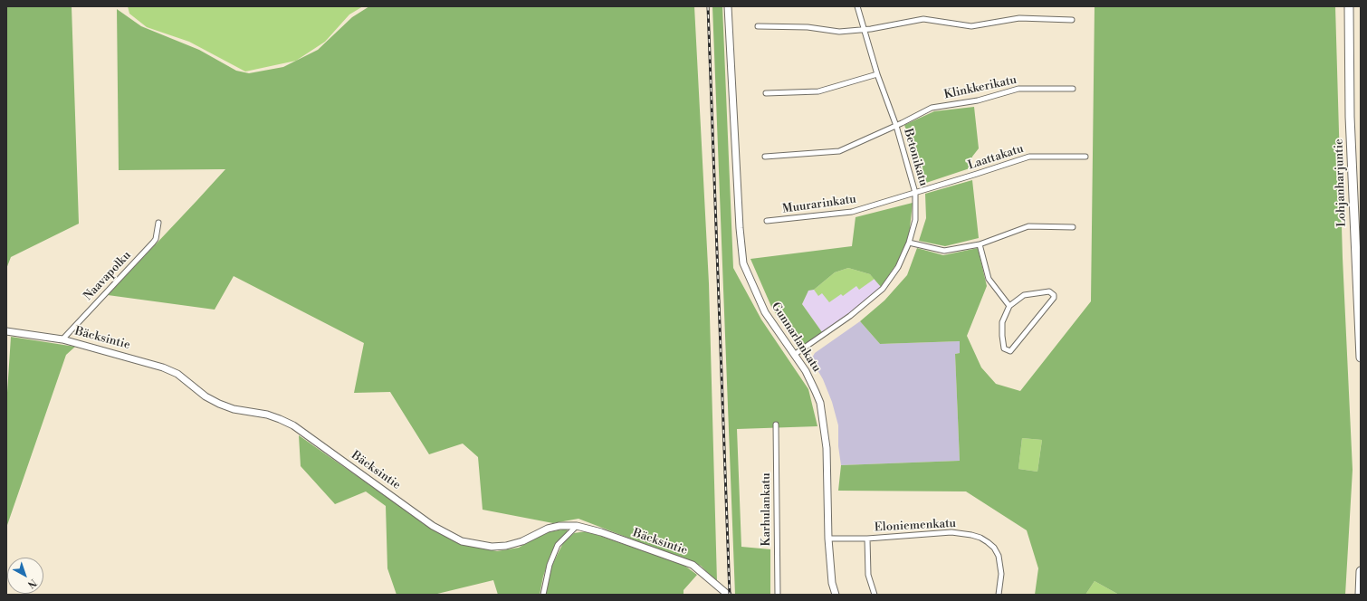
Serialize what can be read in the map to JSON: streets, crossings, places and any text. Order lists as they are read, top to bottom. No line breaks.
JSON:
{"streets":{"highway":["Lohjanharjuntie"],"street":["Klinkkerikatu","Betonikatu","Laattakatu","Muurarinkatu","Naavapolku","Gunnarlankatu","Bäcksintie","Karhulankatu","Eloniemenkatu"]},"crossings":[["Klinkkerikatu","Betonikatu"],["Betonikatu","Laattakatu"],["Betonikatu","Muurarinkatu"],["Betonikatu","Gunnarlankatu"],["Laattakatu","Muurarinkatu"],["Naavapolku","Bäcksintie"],["Gunnarlankatu","Eloniemenkatu"]],"north":"bottom right"}
